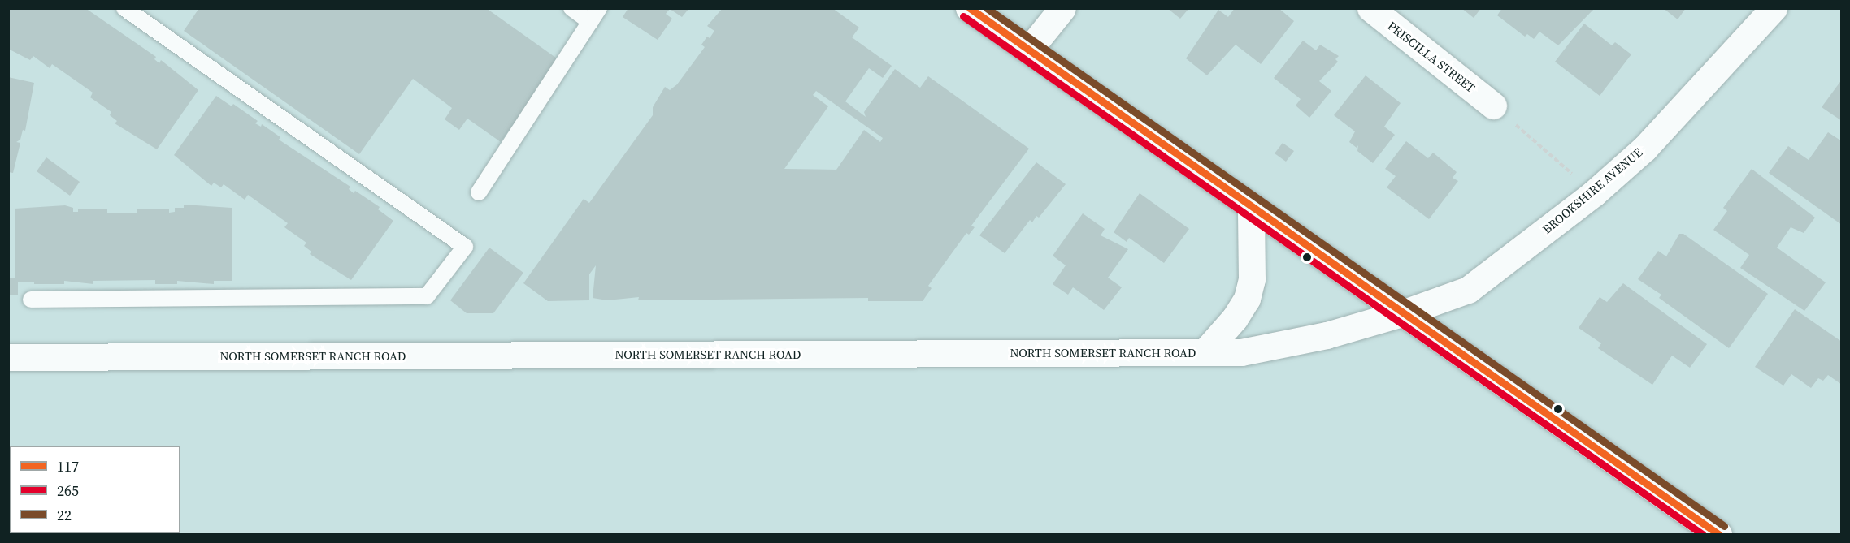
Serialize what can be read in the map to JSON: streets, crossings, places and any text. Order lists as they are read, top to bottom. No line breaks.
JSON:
{"streets":{"street":["PRISCILLA STREET","BROOKSHIRE AVENUE","NORTH SOMERSET RANCH ROAD"]},"crossings":[["BROOKSHIRE AVENUE","NORTH SOMERSET RANCH ROAD"]],"lines":["transit line 117","transit line 22","transit line 265"],"legend":["117","265","22"]}
